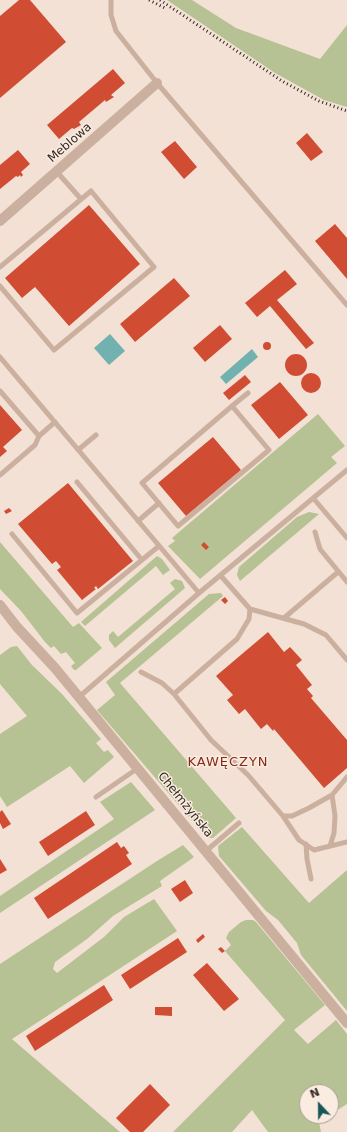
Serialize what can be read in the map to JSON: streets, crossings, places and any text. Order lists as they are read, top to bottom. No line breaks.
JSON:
{"streets":{"street":["Meblowa","Chełmżyńska"]},"districts":["KAWĘCZYN"],"north":"top"}
